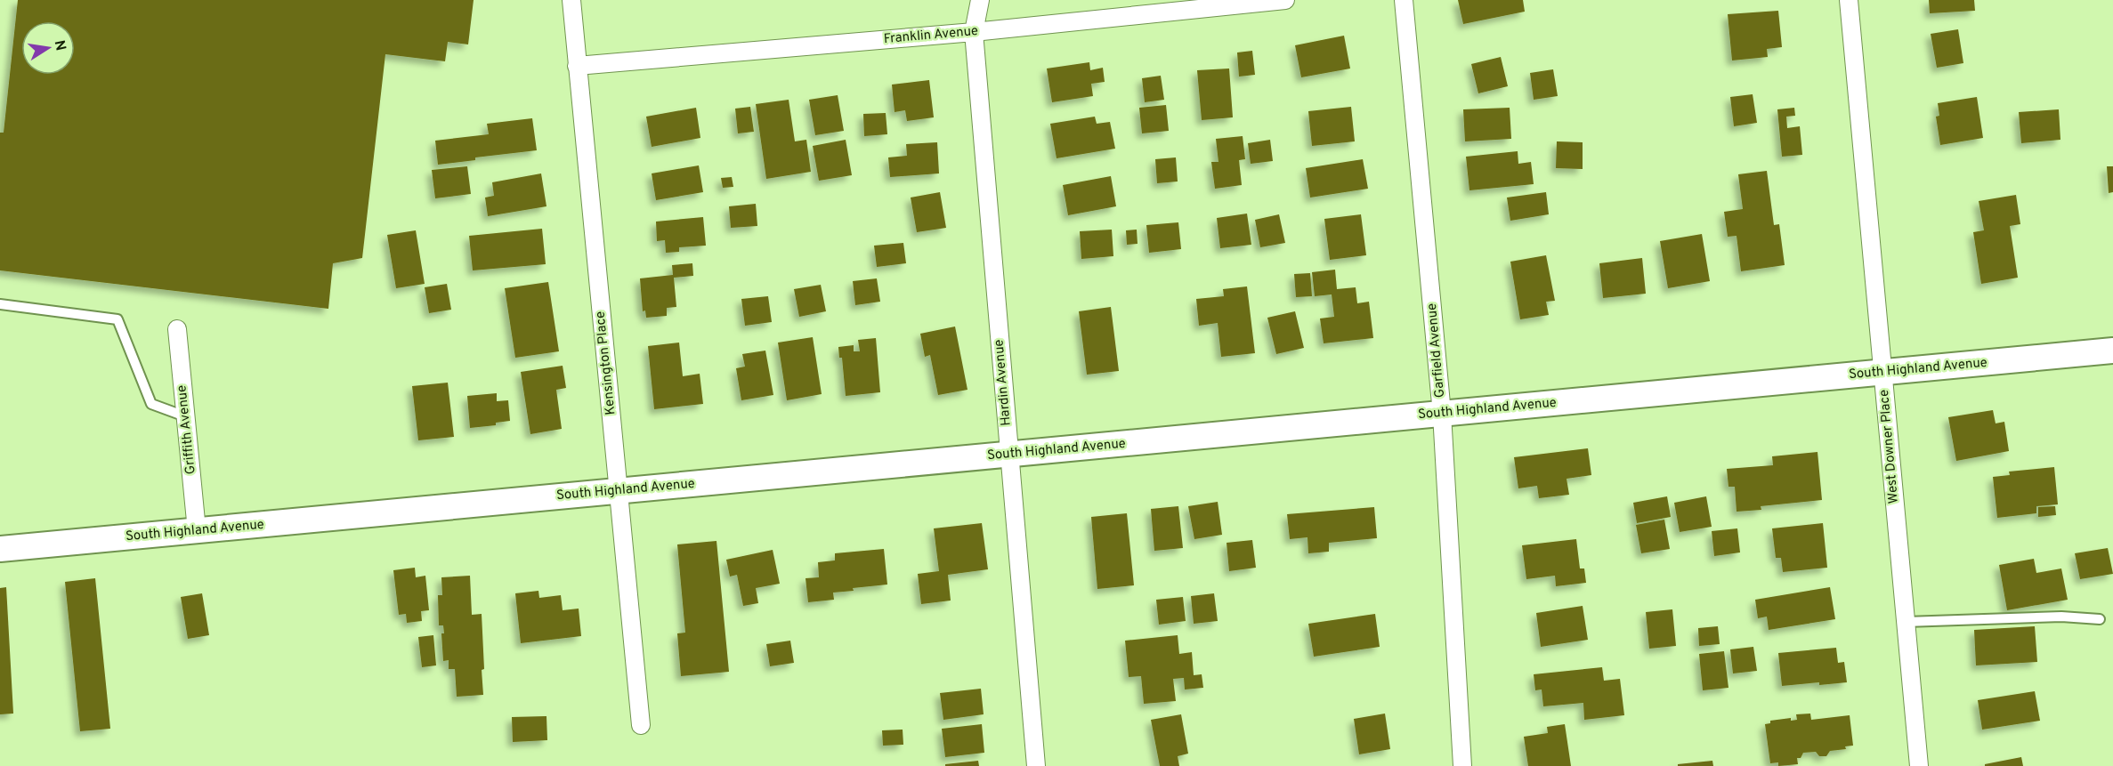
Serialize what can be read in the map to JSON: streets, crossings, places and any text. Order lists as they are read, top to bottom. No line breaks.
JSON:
{"streets":{"street":["Franklin Avenue","Garfield Avenue","Kensington Place","South Highland Avenue","Hardin Avenue","Griffith Avenue","West Downer Place"]},"crossings":[["Franklin Avenue","Kensington Place"],["Franklin Avenue","Hardin Avenue"],["Garfield Avenue","South Highland Avenue"],["Kensington Place","South Highland Avenue"],["South Highland Avenue","Hardin Avenue"],["South Highland Avenue","Griffith Avenue"],["South Highland Avenue","West Downer Place"]],"north":"right"}
